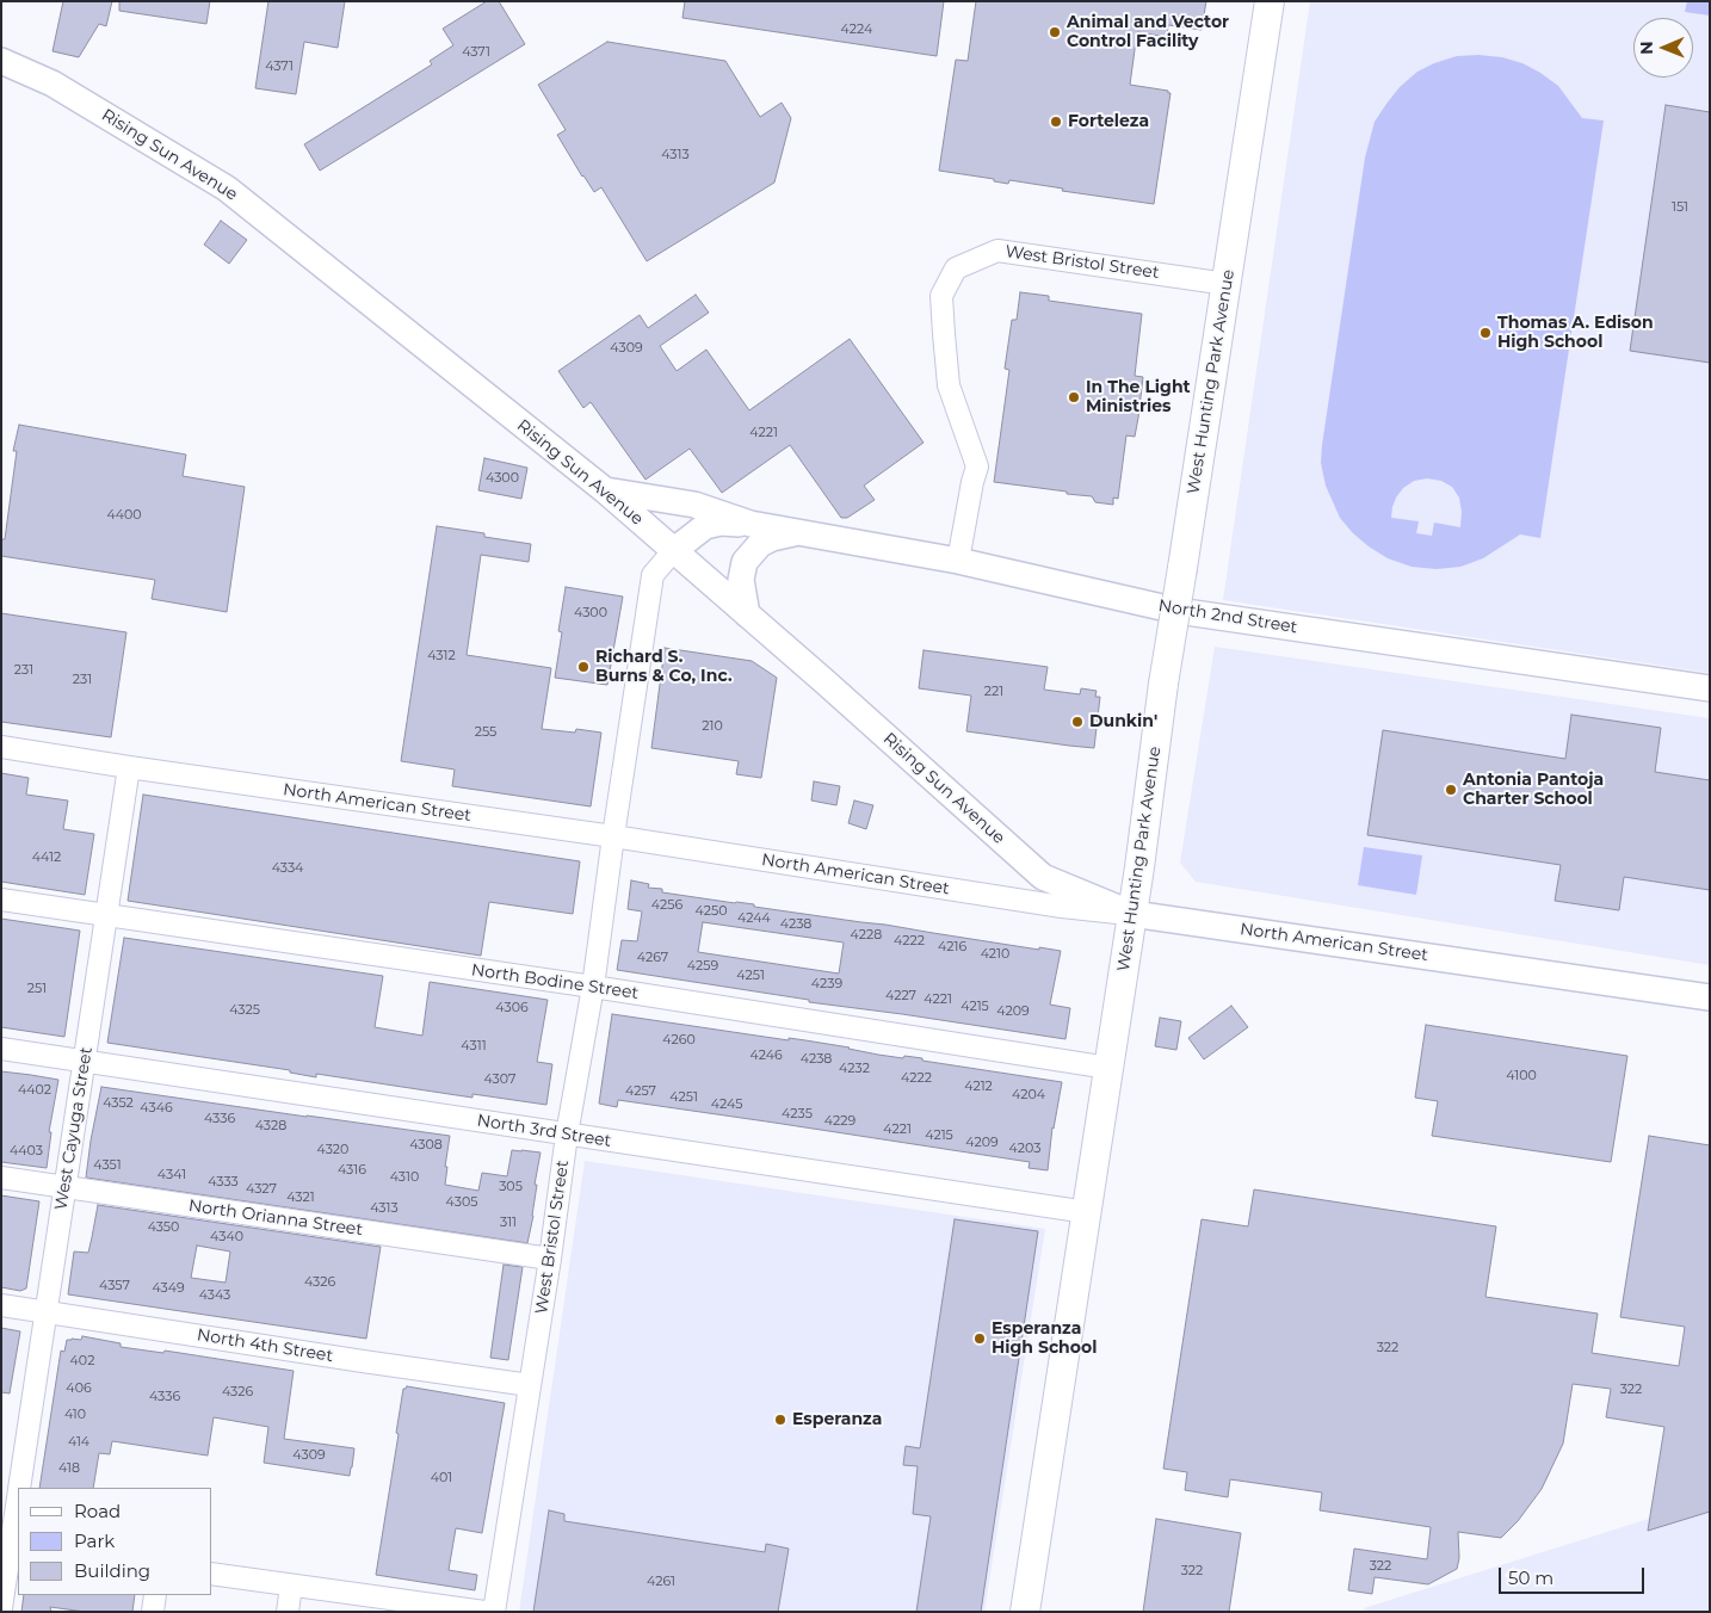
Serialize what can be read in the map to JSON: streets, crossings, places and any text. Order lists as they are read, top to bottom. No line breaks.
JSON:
{"streets":{"main road":["West Hunting Park Avenue"],"street":["Rising Sun Avenue","West Bristol Street","North 2nd Street","North American Street","North Bodine Street","West Cayuga Street","North 3rd Street","North Orianna Street","North 4th Street"]},"crossings":[["Rising Sun Avenue","West Bristol Street"],["Rising Sun Avenue","West Hunting Park Avenue"],["Rising Sun Avenue","North 2nd Street"],["Rising Sun Avenue","North American Street"],["West Bristol Street","West Hunting Park Avenue"],["West Bristol Street","North 2nd Street"],["West Bristol Street","North American Street"],["West Bristol Street","North Bodine Street"],["West Bristol Street","North 3rd Street"],["West Bristol Street","North Orianna Street"],["West Bristol Street","North 4th Street"],["West Hunting Park Avenue","North American Street"],["West Hunting Park Avenue","North Bodine Street"],["West Hunting Park Avenue","North 3rd Street"],["North American Street","West Cayuga Street"],["North Bodine Street","West Cayuga Street"],["West Cayuga Street","North 3rd Street"],["West Cayuga Street","North Orianna Street"],["West Cayuga Street","North 4th Street"]],"places":["Animal and Vector Control Facility","Forteleza","Thomas A. Edison High School","In The Light Ministries","Richard S. Burns & Co, Inc.","Dunkin'","Antonia Pantoja Charter School","Esperanza High School","Esperanza"],"house_numbers":["4224","4371","4371","4313","151","4309","4221","4300","4400","4300","4312","231","231","221","210","255","4412","4334","4256","4250","4244","4238","4228","4222","4216","4210","4267","4259","4251","4239","251","4227","4221","4215","4306","4325","4209","4260","4311","4246","4238","4232","4100","4222","4307","4212","4402","4257","4204","4251","4352","4245","4346","4235","4336","4229","4328","4221","4215","4209","4308","4203","4320","4403","4351","4316","4341","4310","4333","305","4327","4321","4305","4313","311","4350","4340","4326","4357","4349","4343","322","402","406","322","4326","4336","410","414","4309","418","401","322","322","4261"],"legend":["Road","Park","Building"],"scale_bar":"50 m","north":"left"}
